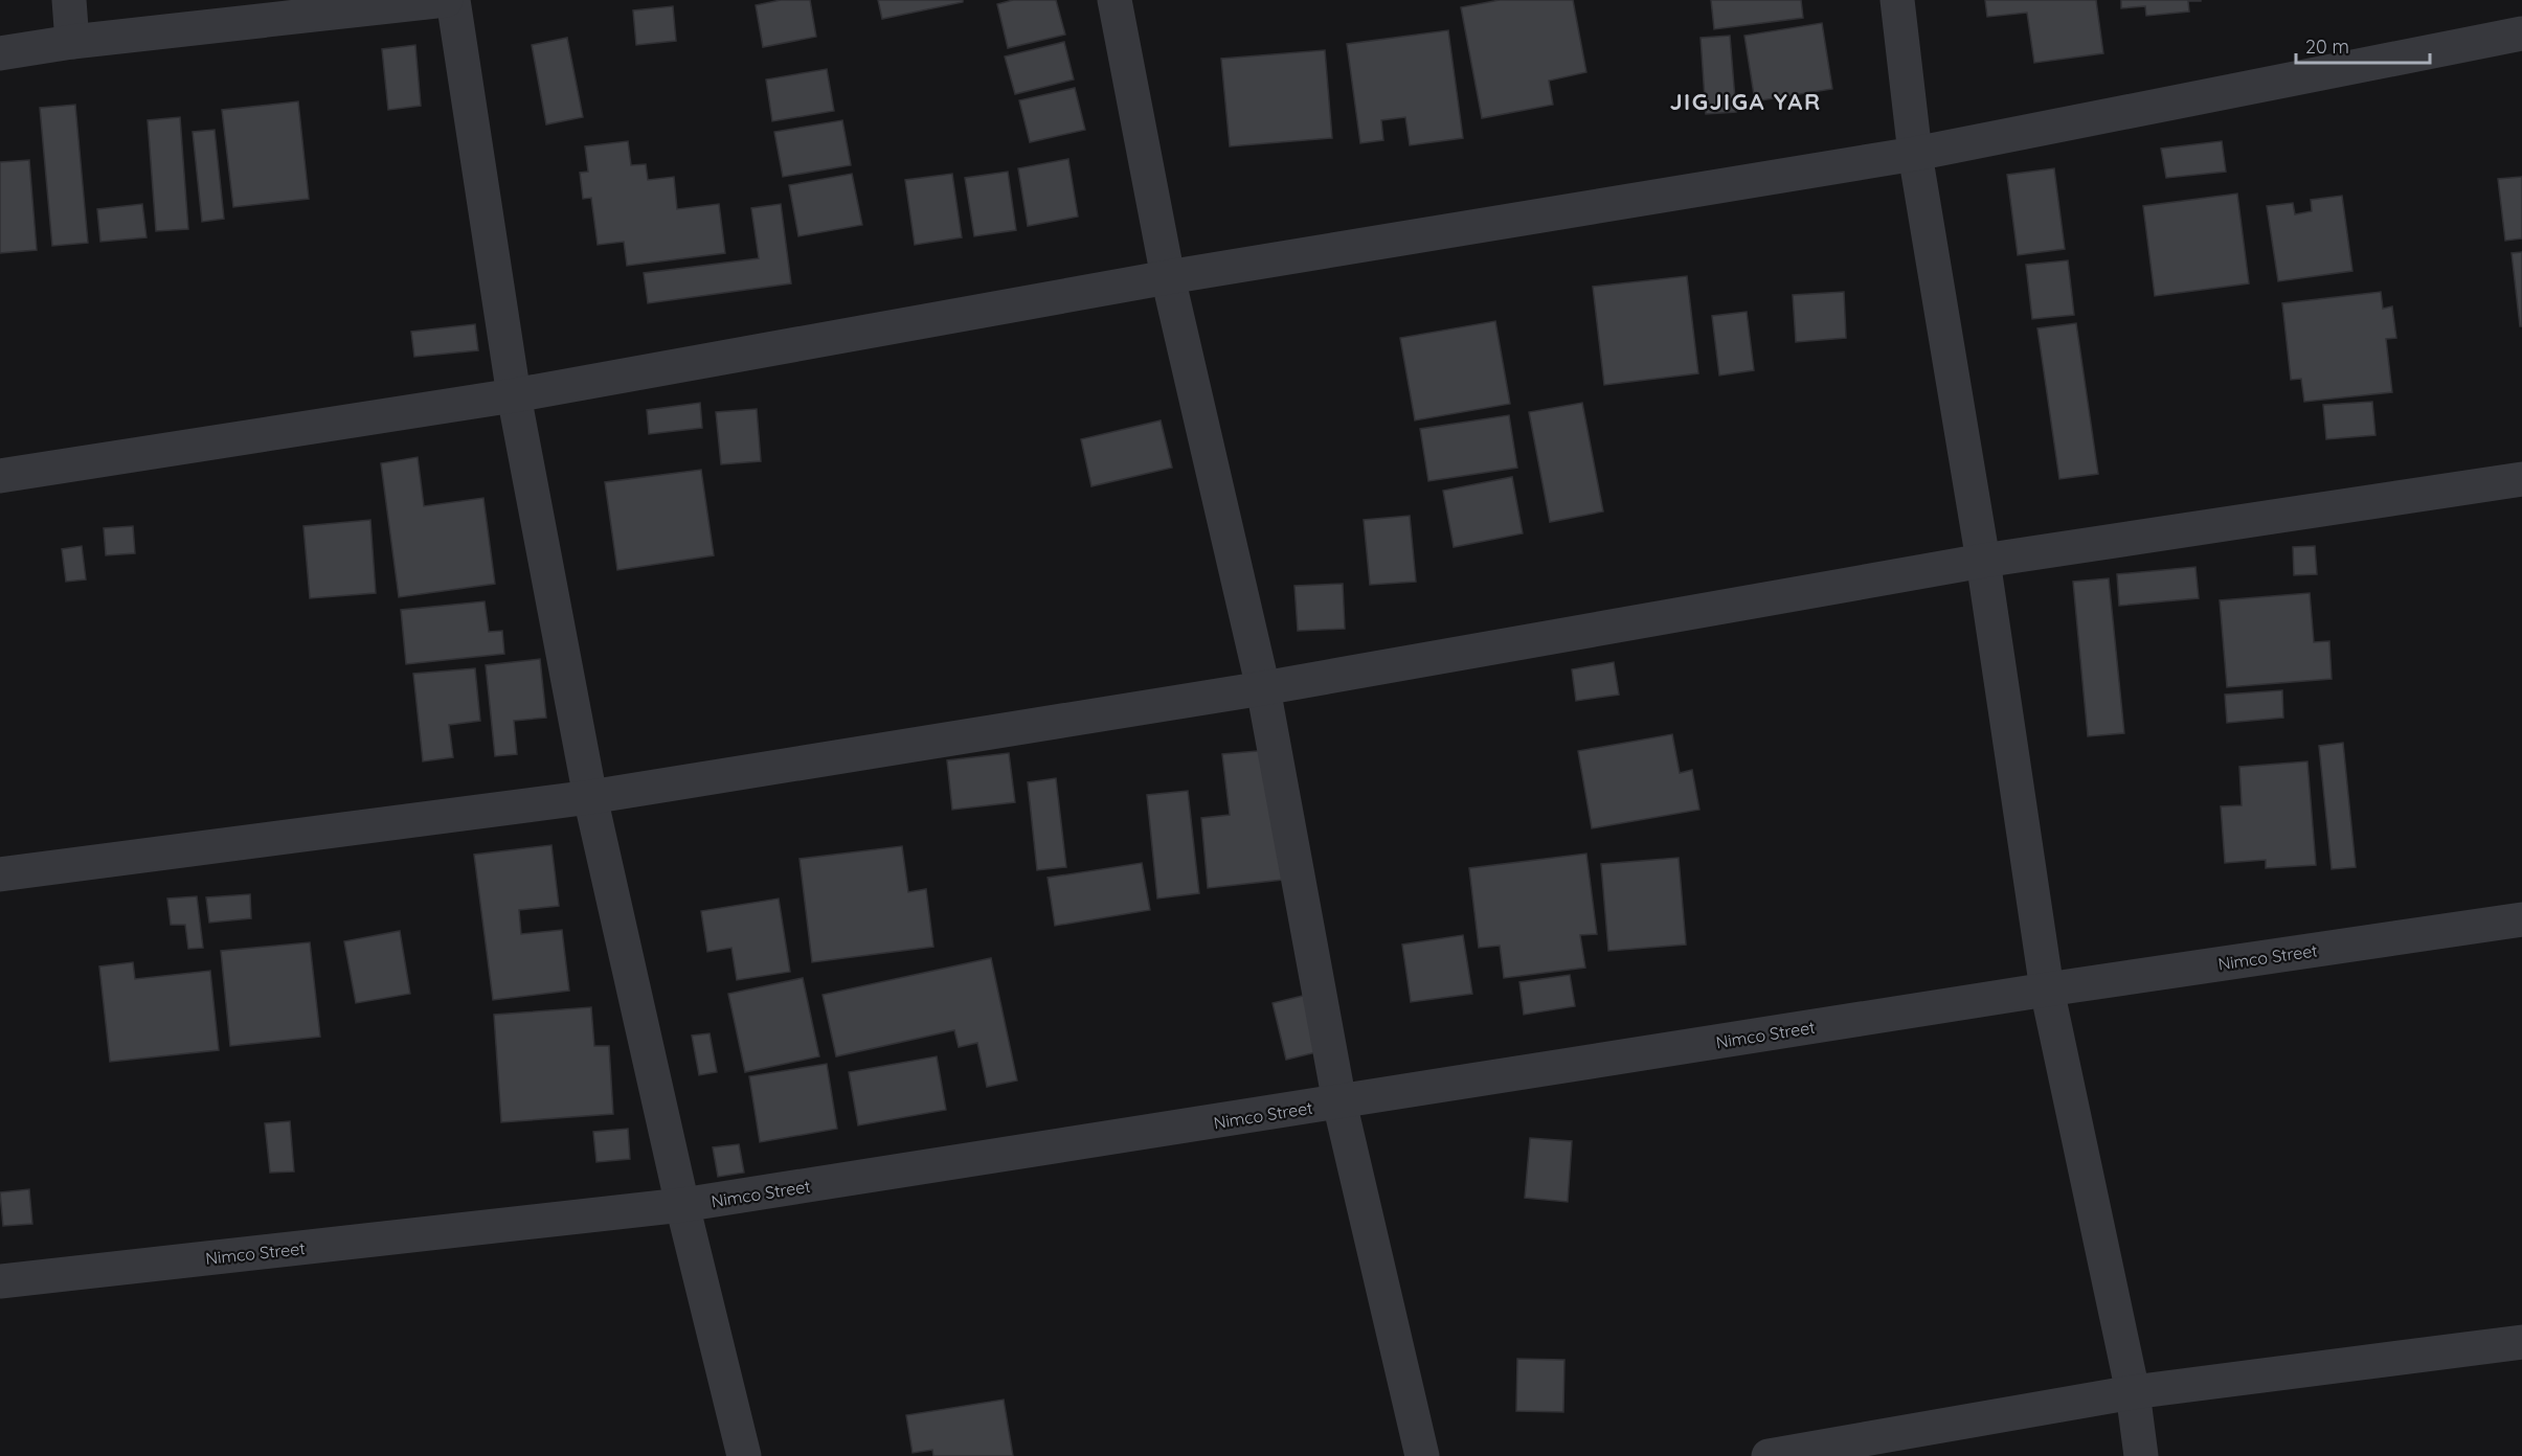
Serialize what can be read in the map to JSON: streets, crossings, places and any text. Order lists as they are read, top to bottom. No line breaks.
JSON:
{"streets":{"street":["Nimco Street"]},"districts":["JIGJIGA YAR"],"scale_bar":"20 m"}
